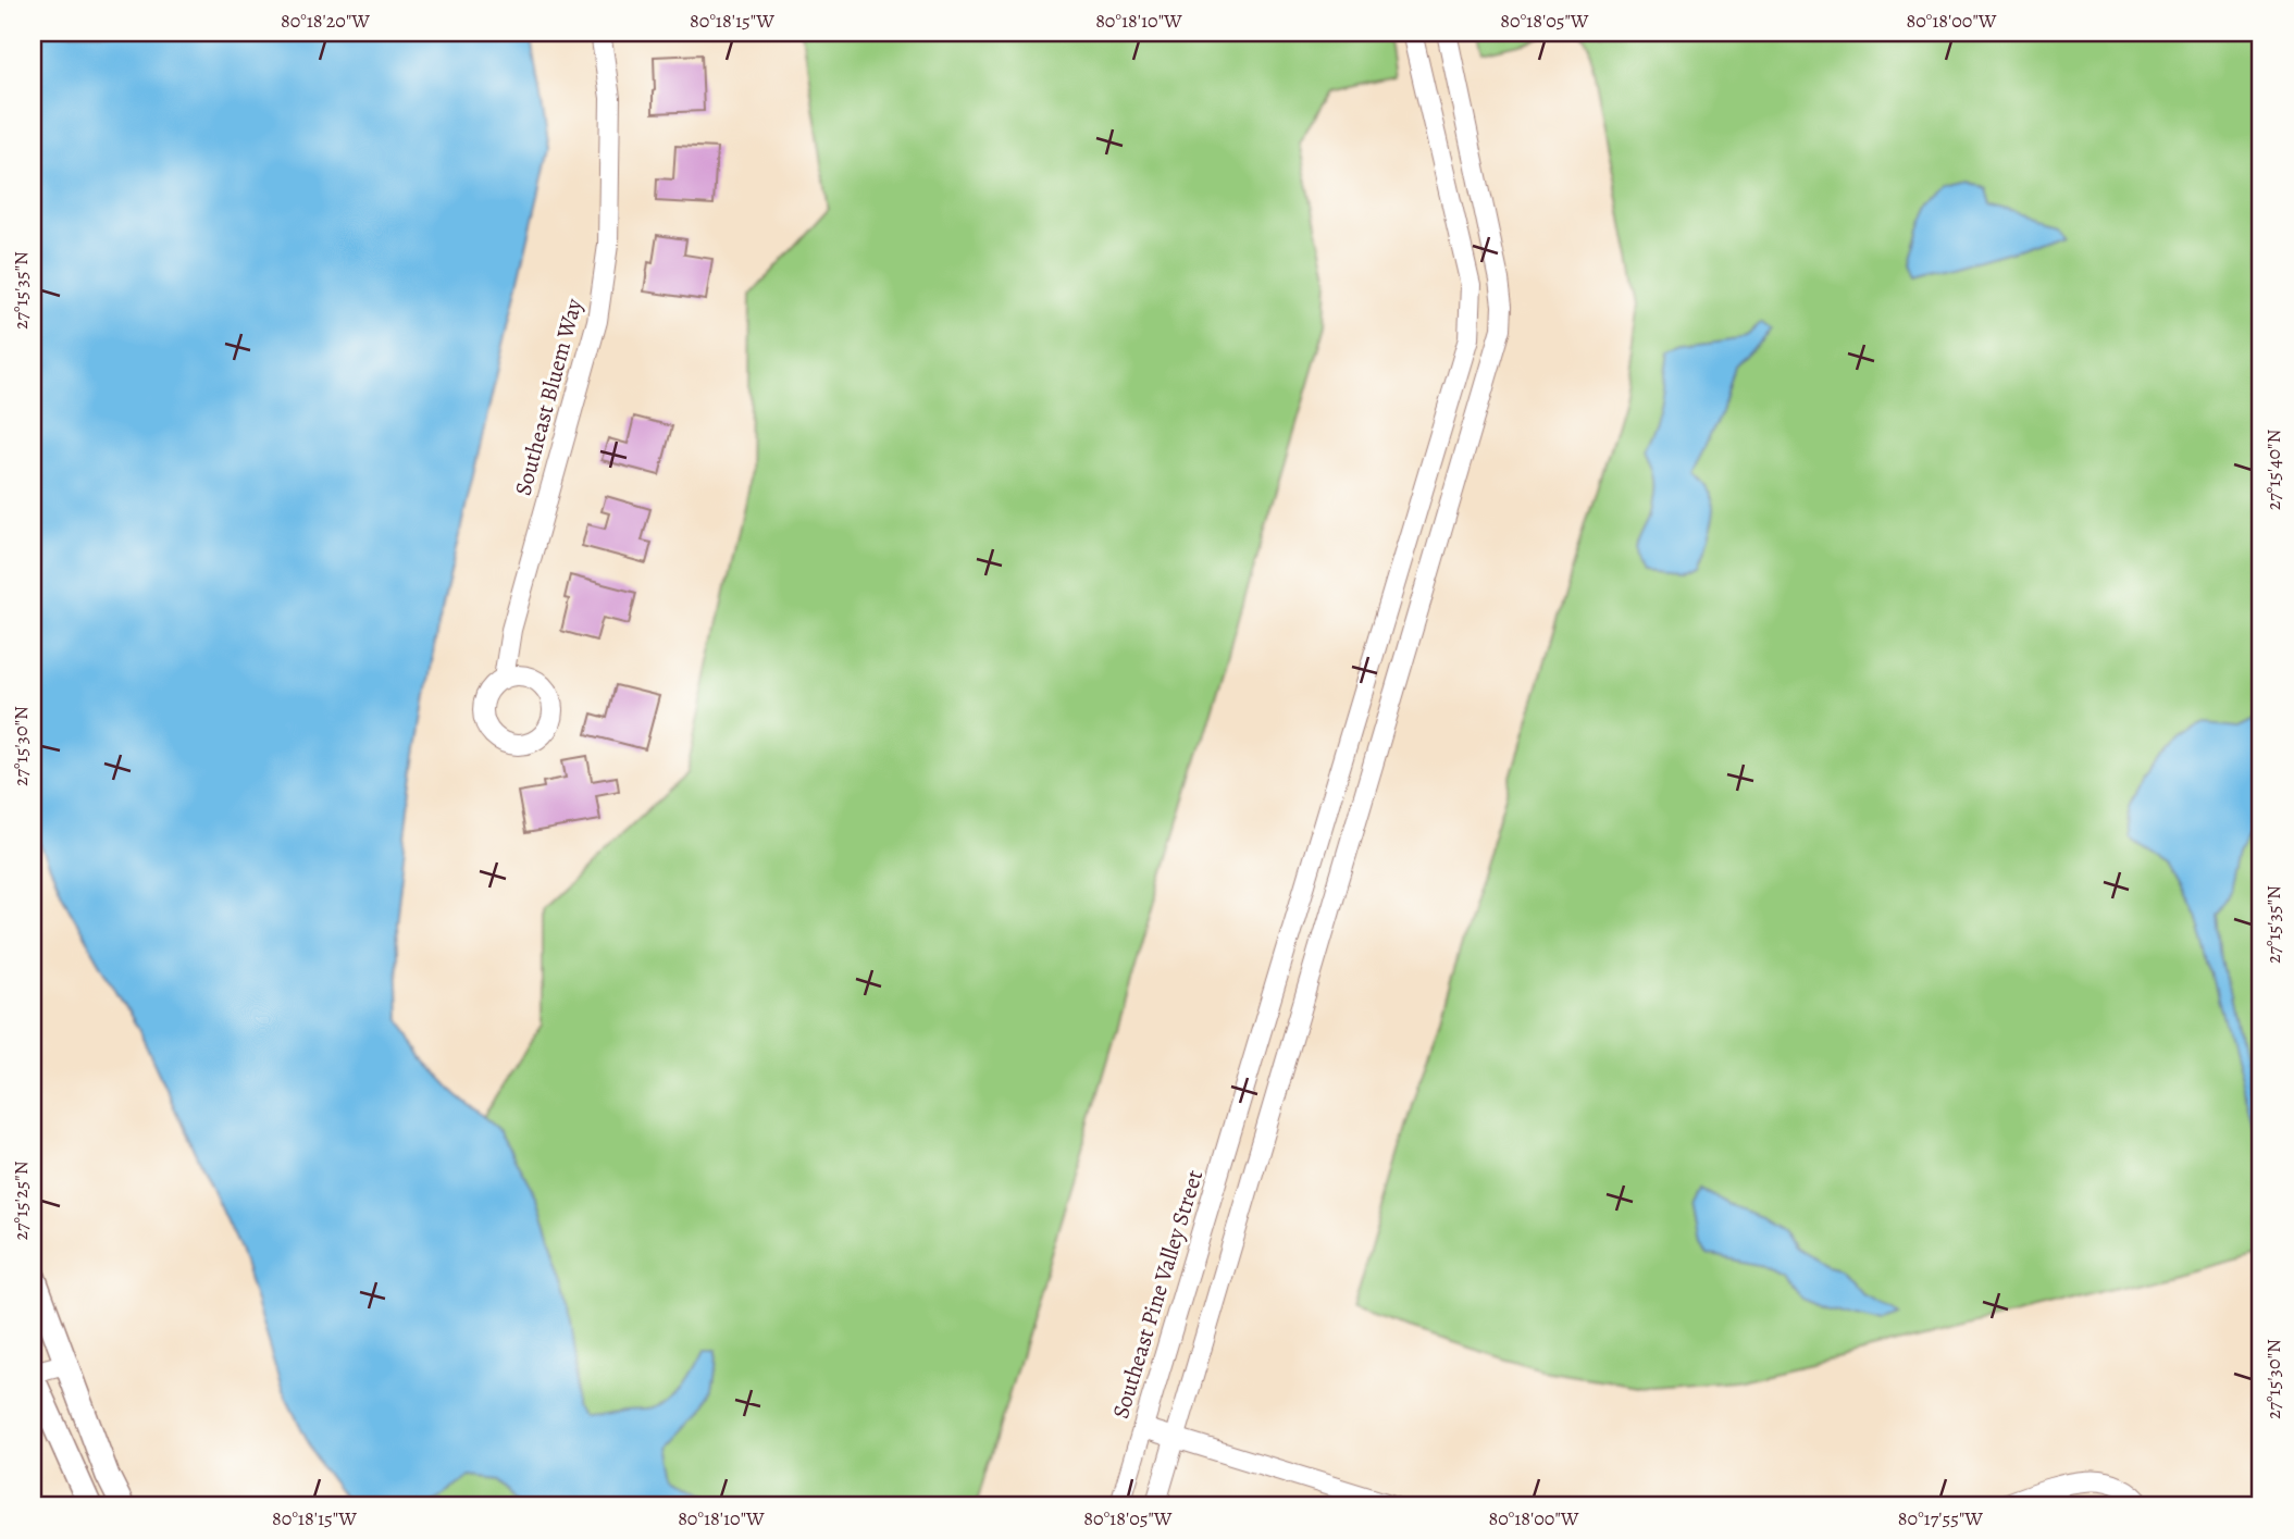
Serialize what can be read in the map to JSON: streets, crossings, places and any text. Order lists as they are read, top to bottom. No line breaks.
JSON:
{"streets":{"street":["Southeast Bluem Way","Southeast Pine Valley Street"]},"coordinates":["80°18'20\"W","80°18'15\"W","80°18'10\"W","80°18'05\"W","80°18'00\"W","27°15'35\"N","27°15'40\"N","27°15'30\"N","27°15'25\"N","80°17'55\"W"]}
